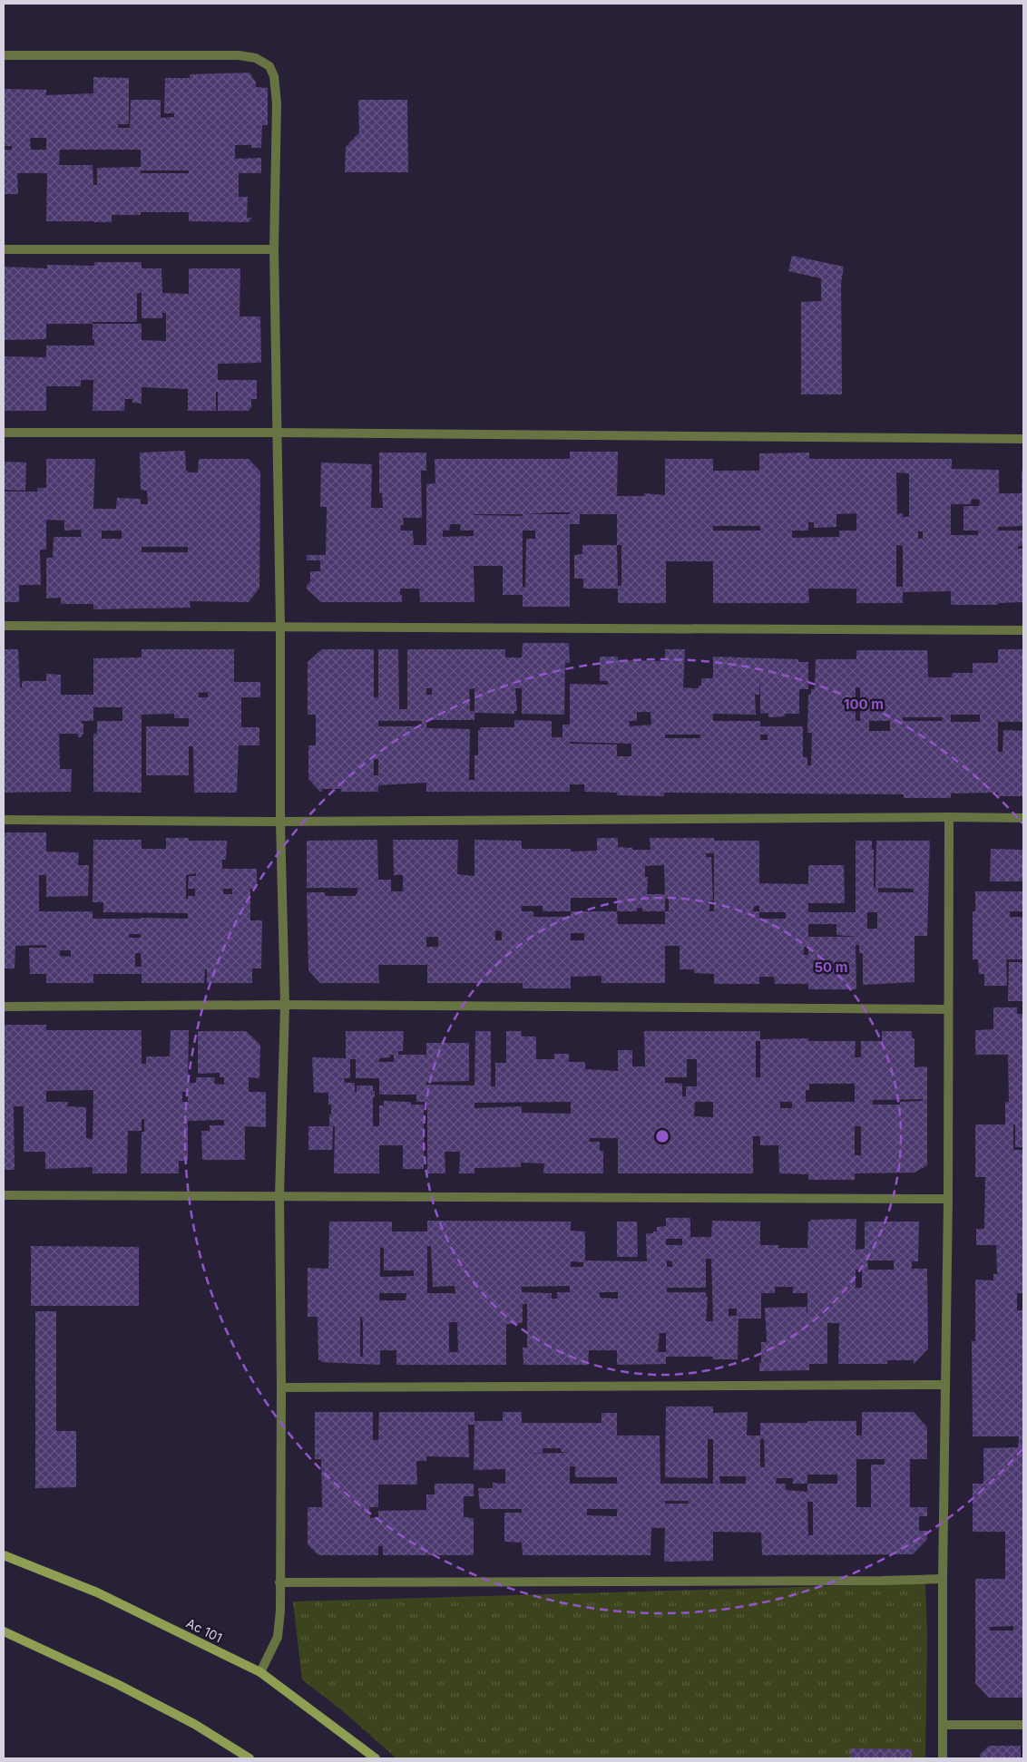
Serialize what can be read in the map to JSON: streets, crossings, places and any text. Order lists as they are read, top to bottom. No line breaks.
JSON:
{"streets":{"street":["Ac 101"]},"rings":["100 m","50 m"]}
